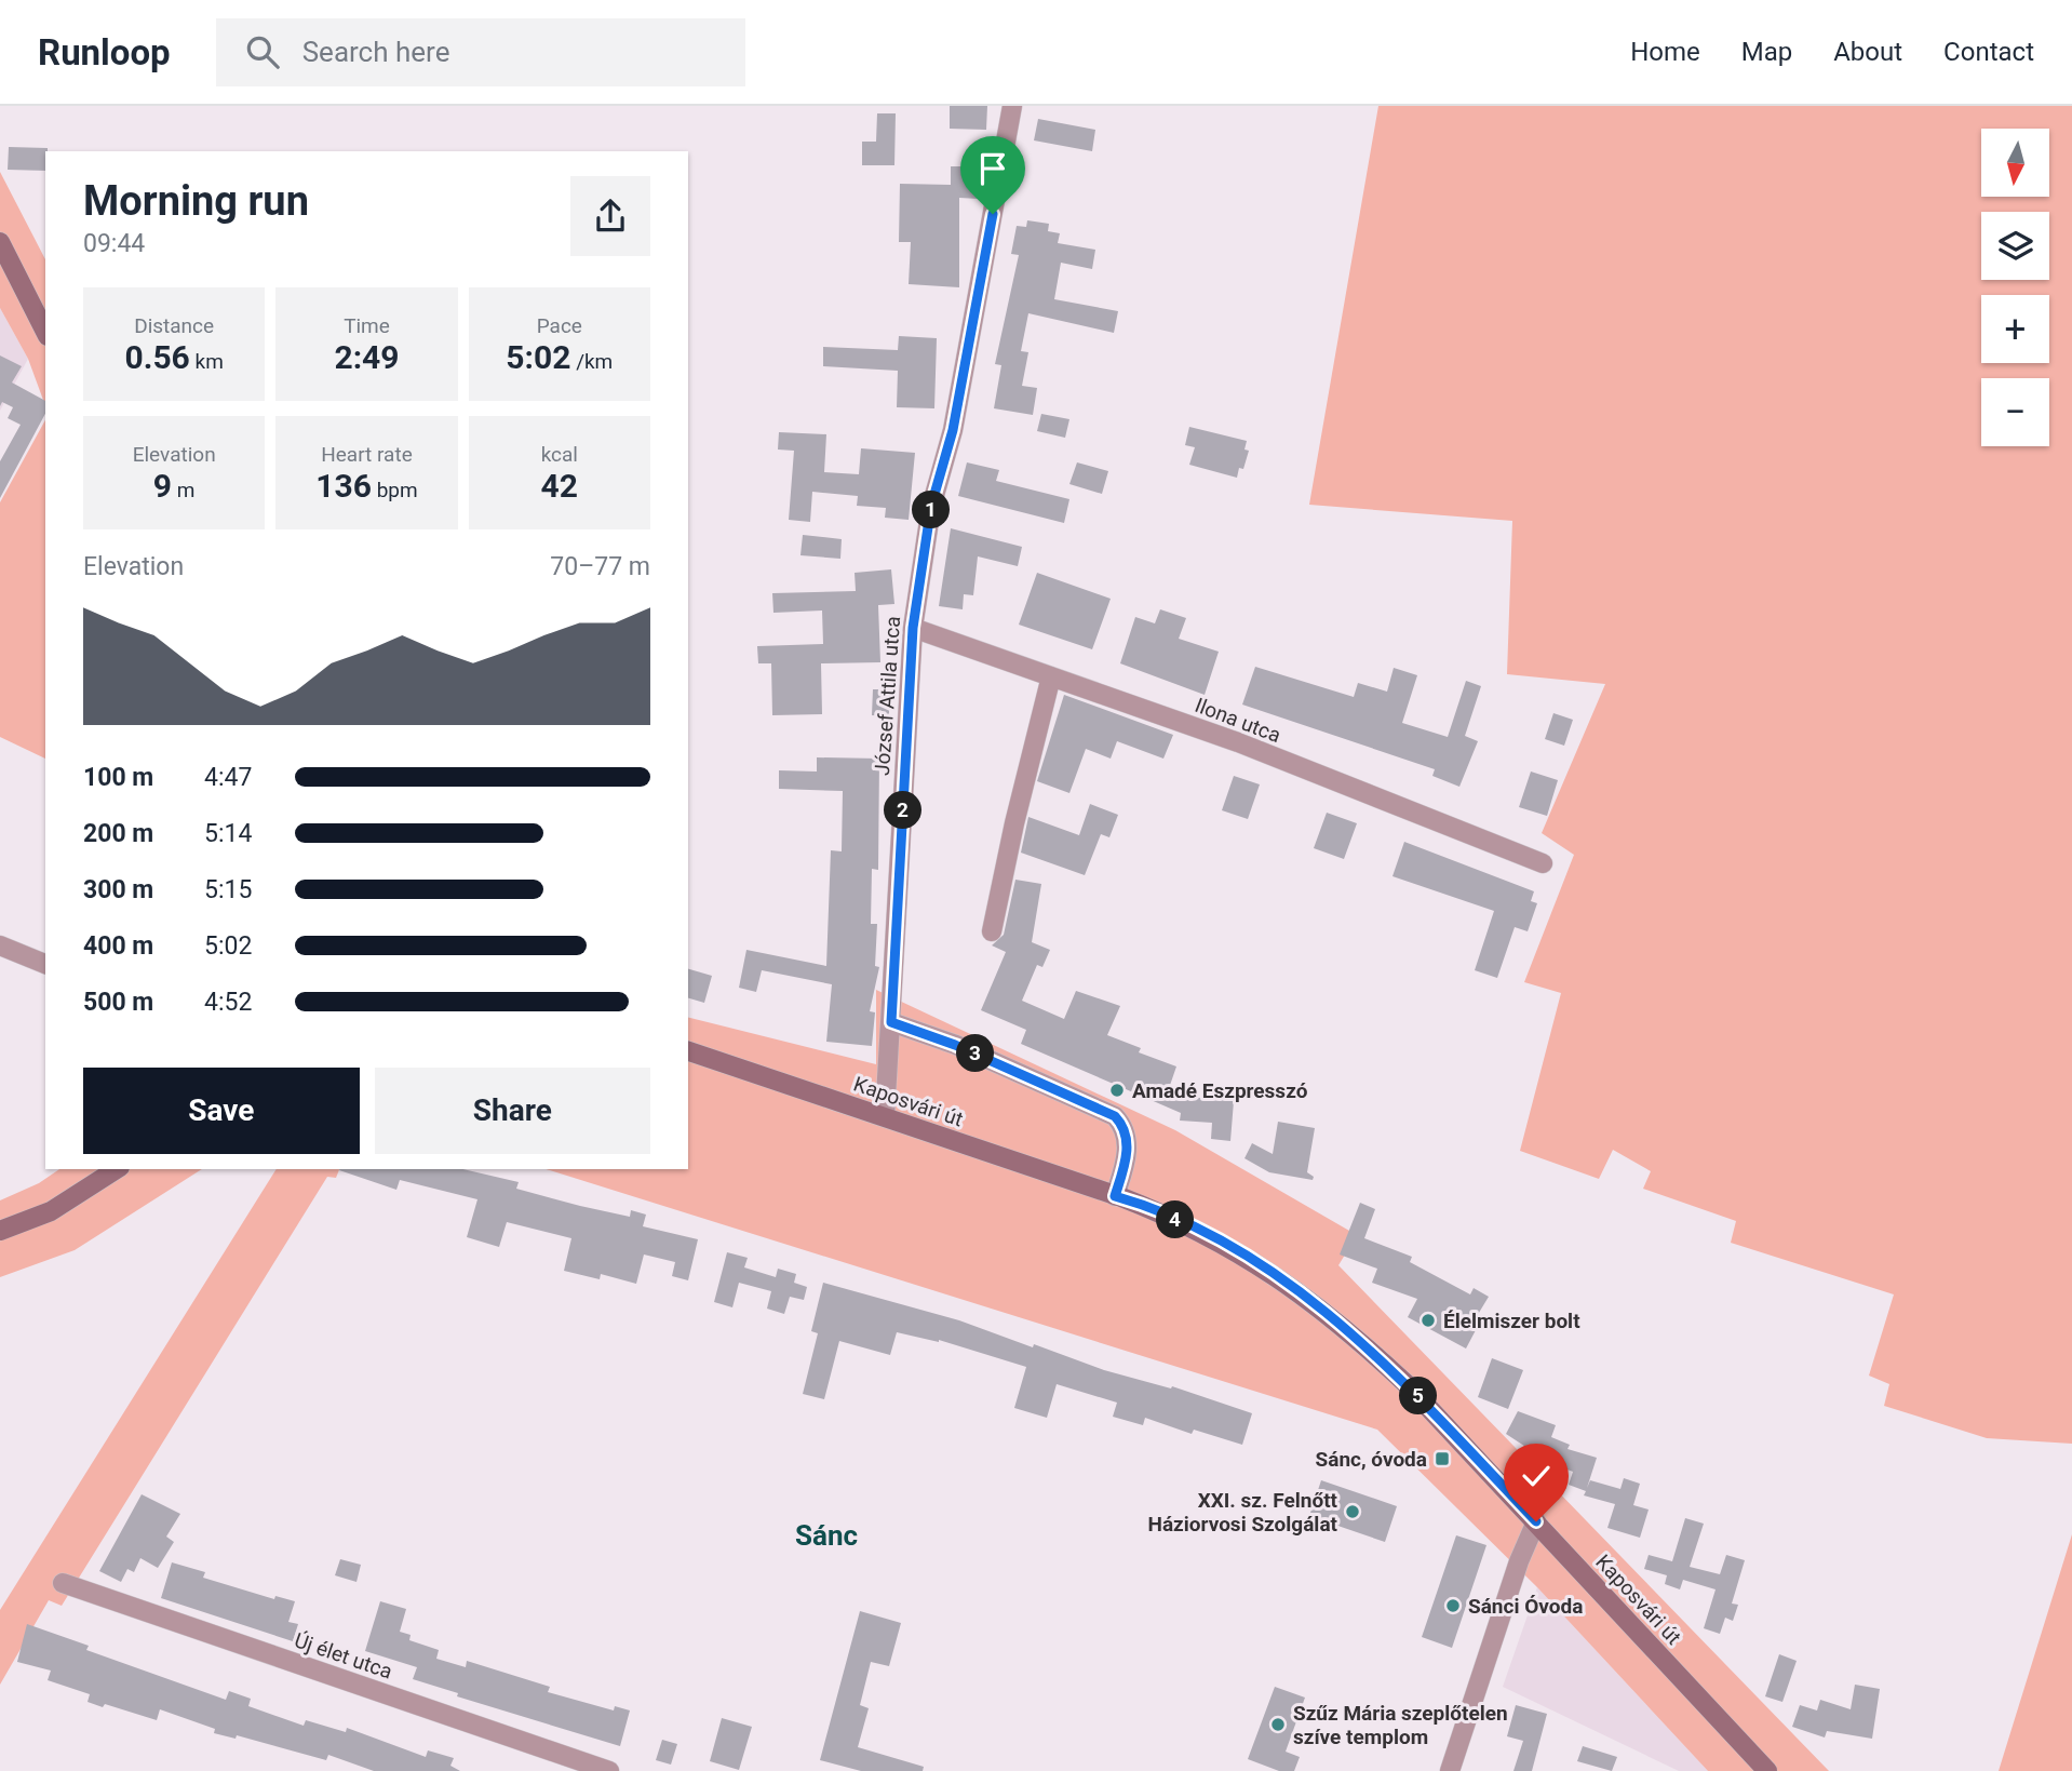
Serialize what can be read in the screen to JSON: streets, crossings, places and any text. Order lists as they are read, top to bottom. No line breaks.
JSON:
{"streets":{"main road":["Kaposvári út"],"street":["József Attila utca","Ilona utca","Új élet utca"]},"crossings":[["József Attila utca","Ilona utca"],["József Attila utca","Kaposvári út"]],"districts":["Sánc"],"places":{"other":["Amadé Eszpresszó","Élelmiszer bolt","XXI. sz. Felnőtt Háziorvosi Szolgálat","Sánci Óvoda","Szűz Mária szeplőtelen szíve templom"],"transit":["Sánc, óvoda"]},"north":"bottom","page":{"header":"Runloop","search":"Search here","nav":["Home","Map","About","Contact"],"map_buttons":["+","−"],"heading":["Morning run","09:44"],"stats":[["Distance","0.56 km"],["Time","2:49"],["Pace","5:02 /km"],["Elevation","9 m"],["Heart rate","136 bpm"],["kcal","42"]],"pins":["1","2","3","4","5"],"chart":["Elevation","70–77 m"],"list":[{"name":"100 m","note":"4:47"},{"name":"200 m","note":"5:14"},{"name":"300 m","note":"5:15"},{"name":"400 m","note":"5:02"},{"name":"500 m","note":"4:52"}],"buttons":["Save","Share"]}}
